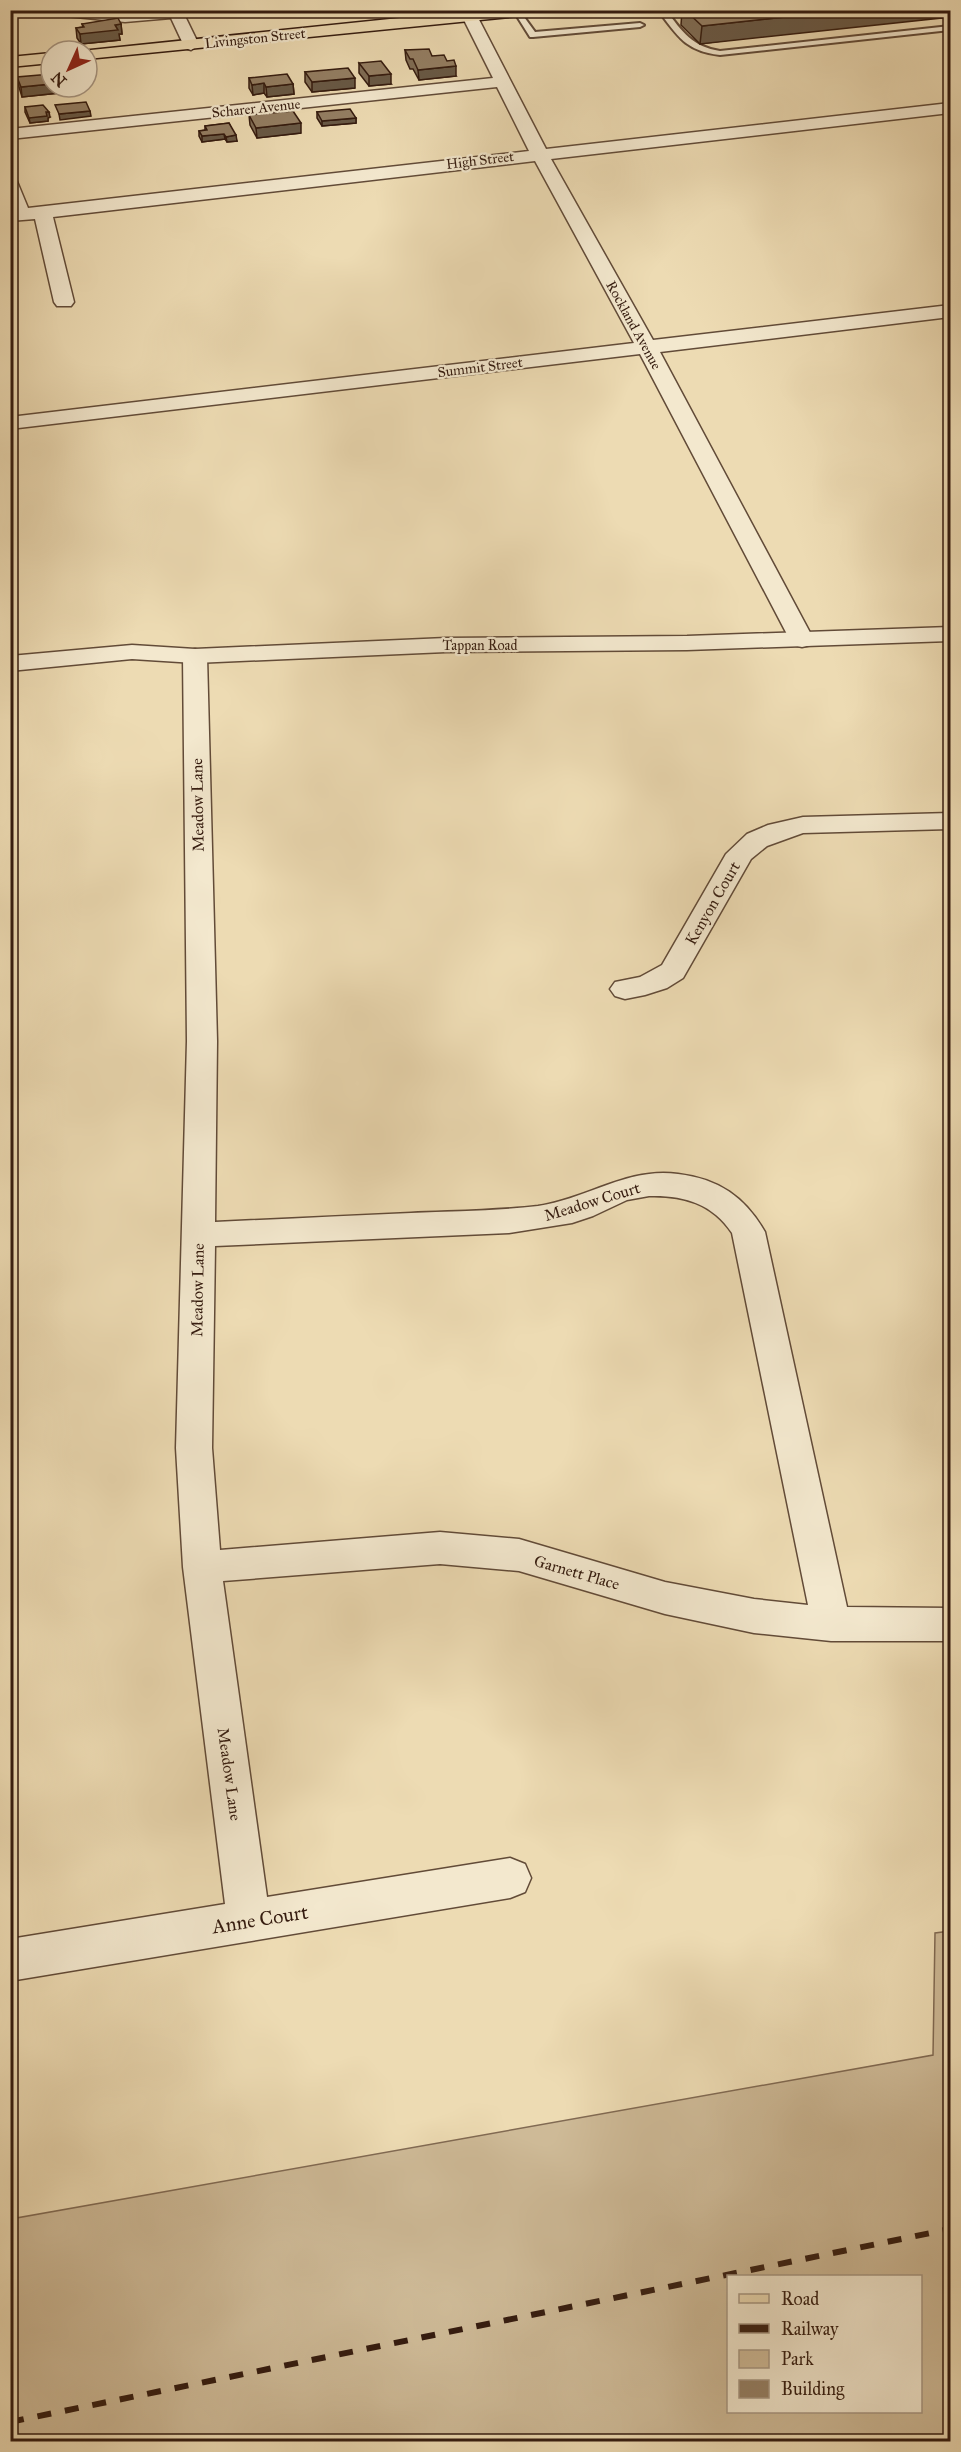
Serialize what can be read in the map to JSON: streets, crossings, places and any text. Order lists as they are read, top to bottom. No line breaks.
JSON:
{"streets":{"main road":["Livingston Street"],"street":["Scharer Avenue","High Street","Rockland Avenue","Summit Street","Tappan Road","Meadow Lane","Kenyon Court","Meadow Court","Garnett Place","Anne Court"]},"crossings":[["Livingston Street","Rockland Avenue"],["Scharer Avenue","Rockland Avenue"],["High Street","Rockland Avenue"],["Rockland Avenue","Summit Street"],["Rockland Avenue","Tappan Road"],["Tappan Road","Meadow Lane"],["Meadow Lane","Meadow Court"],["Meadow Lane","Garnett Place"],["Meadow Lane","Anne Court"],["Meadow Court","Garnett Place"]],"legend":["Road","Railway","Park","Building"],"north":"bottom left"}
